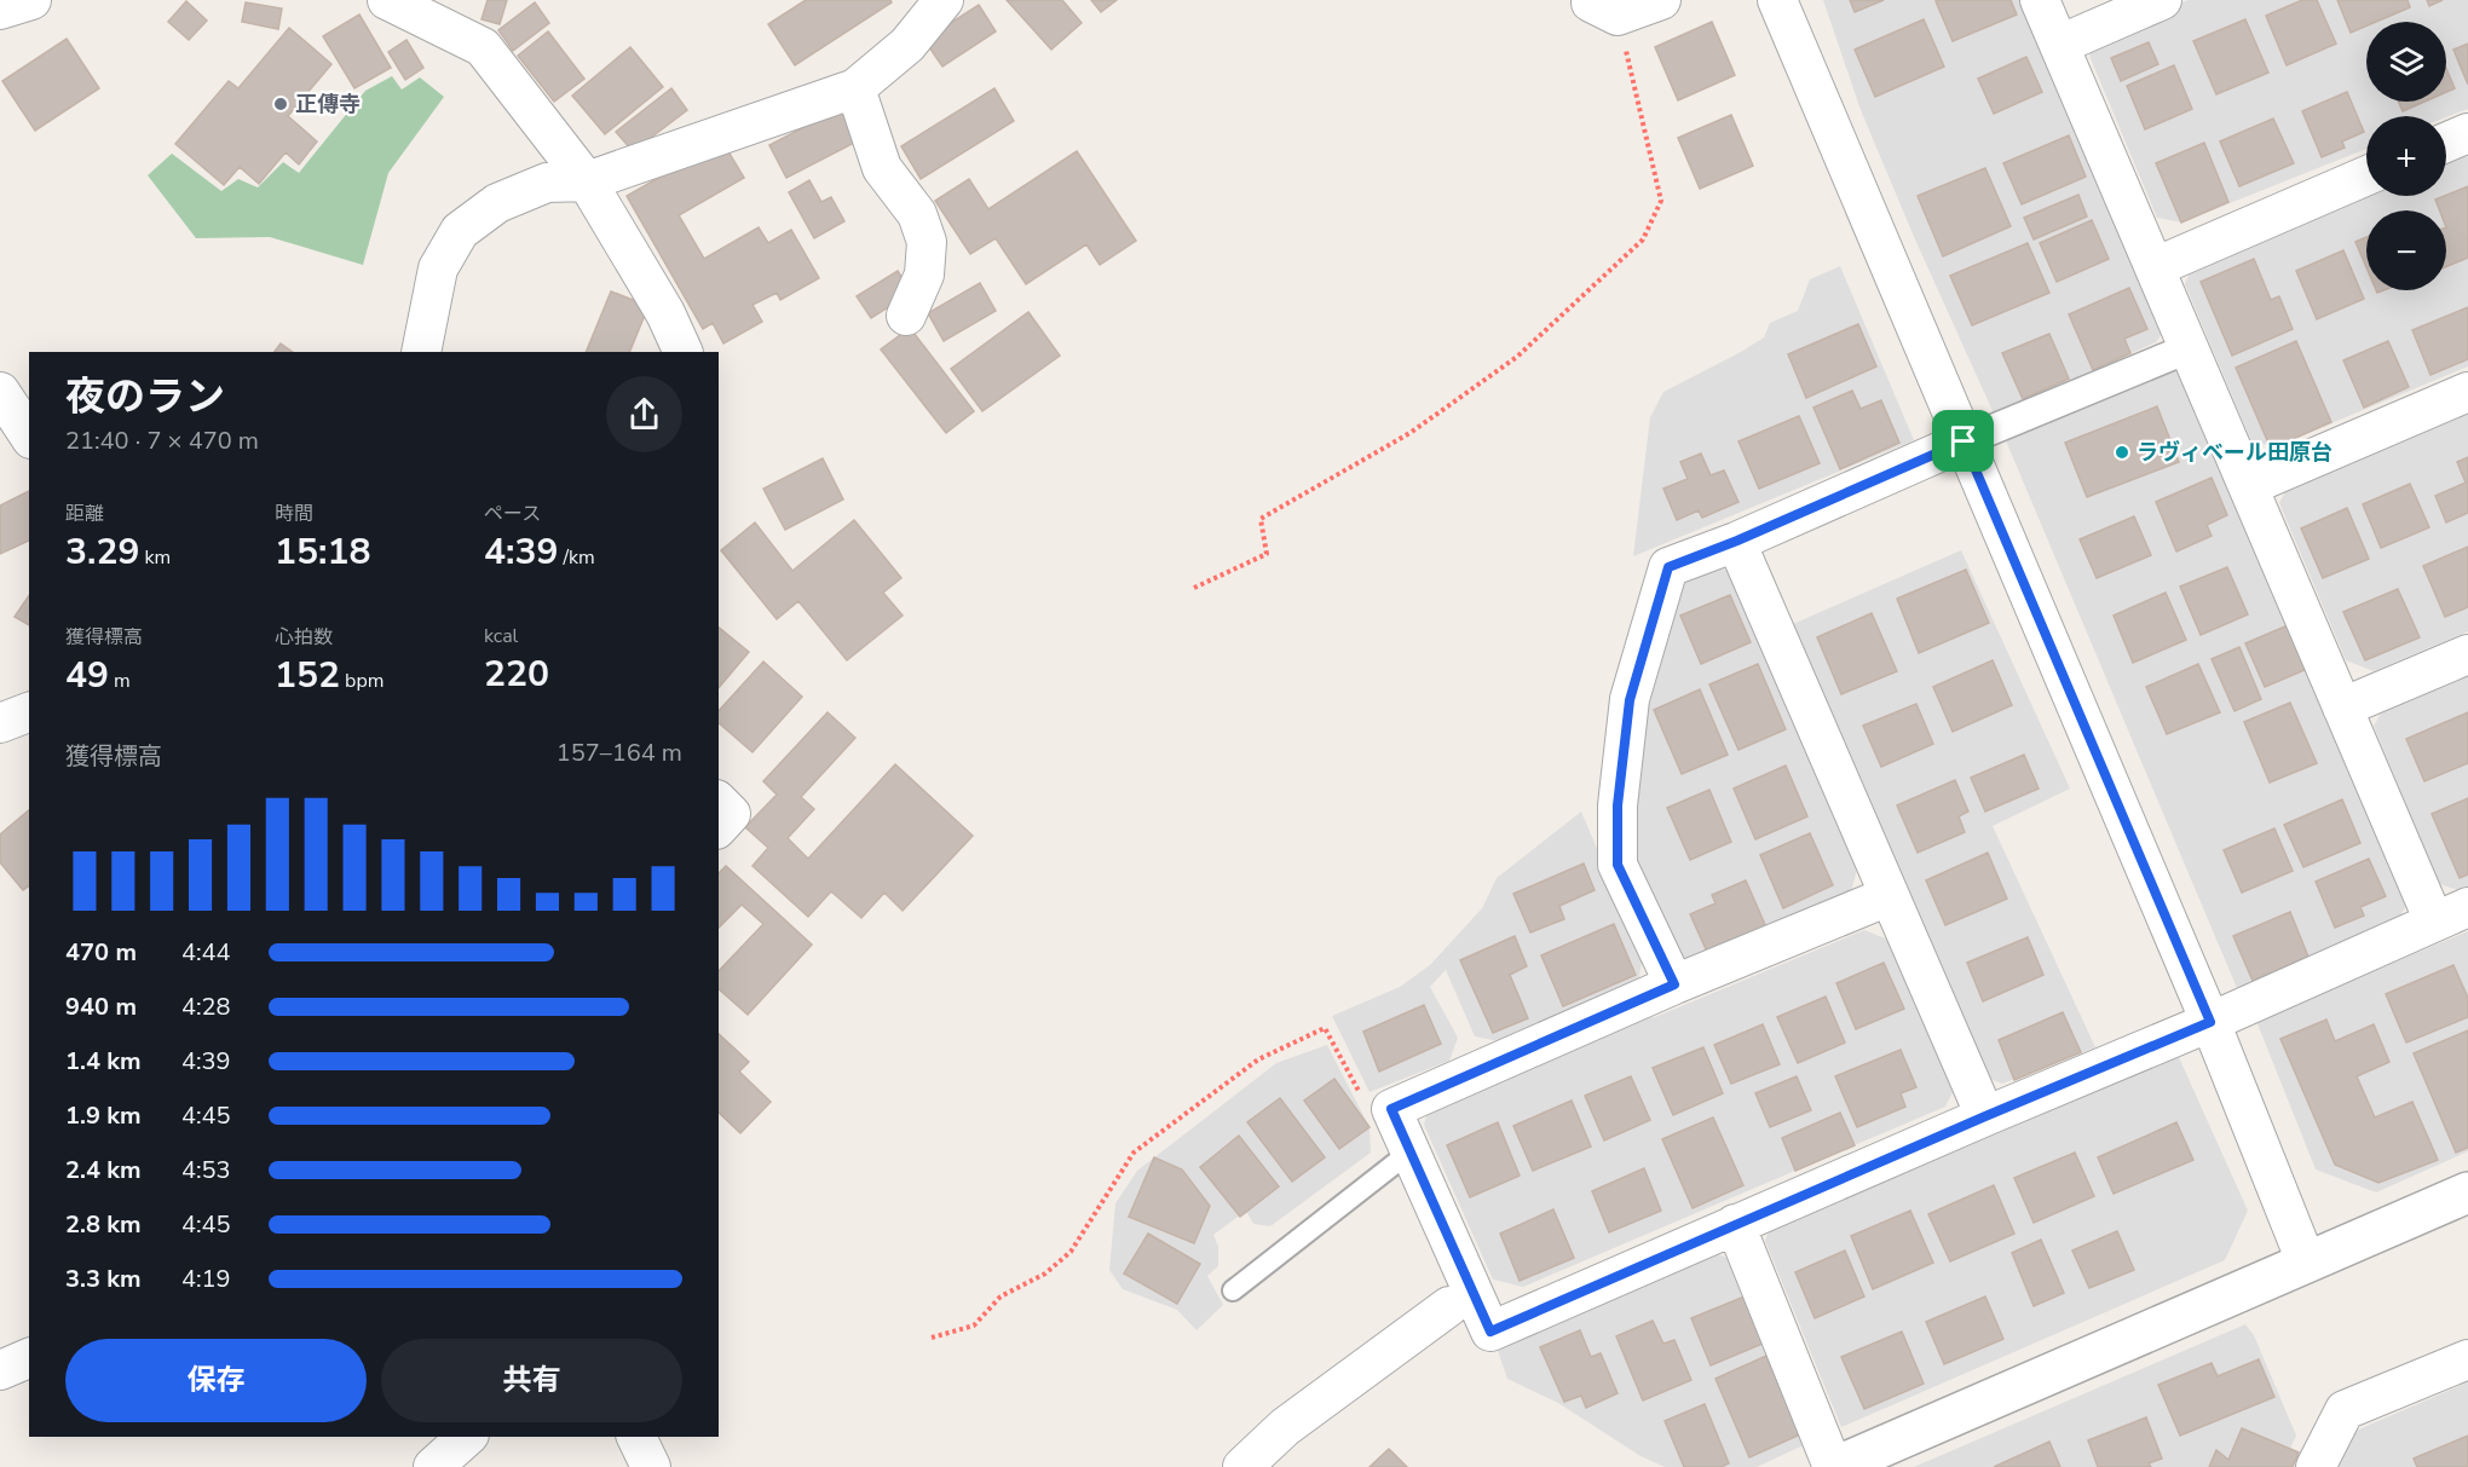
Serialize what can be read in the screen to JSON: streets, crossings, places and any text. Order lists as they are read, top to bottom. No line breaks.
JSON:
{"places":["正傳寺","ラヴィベール田原台"],"page":{"map_buttons":["+","−"],"heading":["夜のラン","21:40 · 7 × 470 m"],"stats":[["距離","3.29 km"],["時間","15:18"],["ペース","4:39 /km"],["獲得標高","49 m"],["心拍数","152 bpm"],["kcal","220"]],"chart":["獲得標高","157–164 m"],"list":[{"name":"470 m","note":"4:44"},{"name":"940 m","note":"4:28"},{"name":"1.4 km","note":"4:39"},{"name":"1.9 km","note":"4:45"},{"name":"2.4 km","note":"4:53"},{"name":"2.8 km","note":"4:45"},{"name":"3.3 km","note":"4:19"}],"buttons":["保存","共有"]}}
